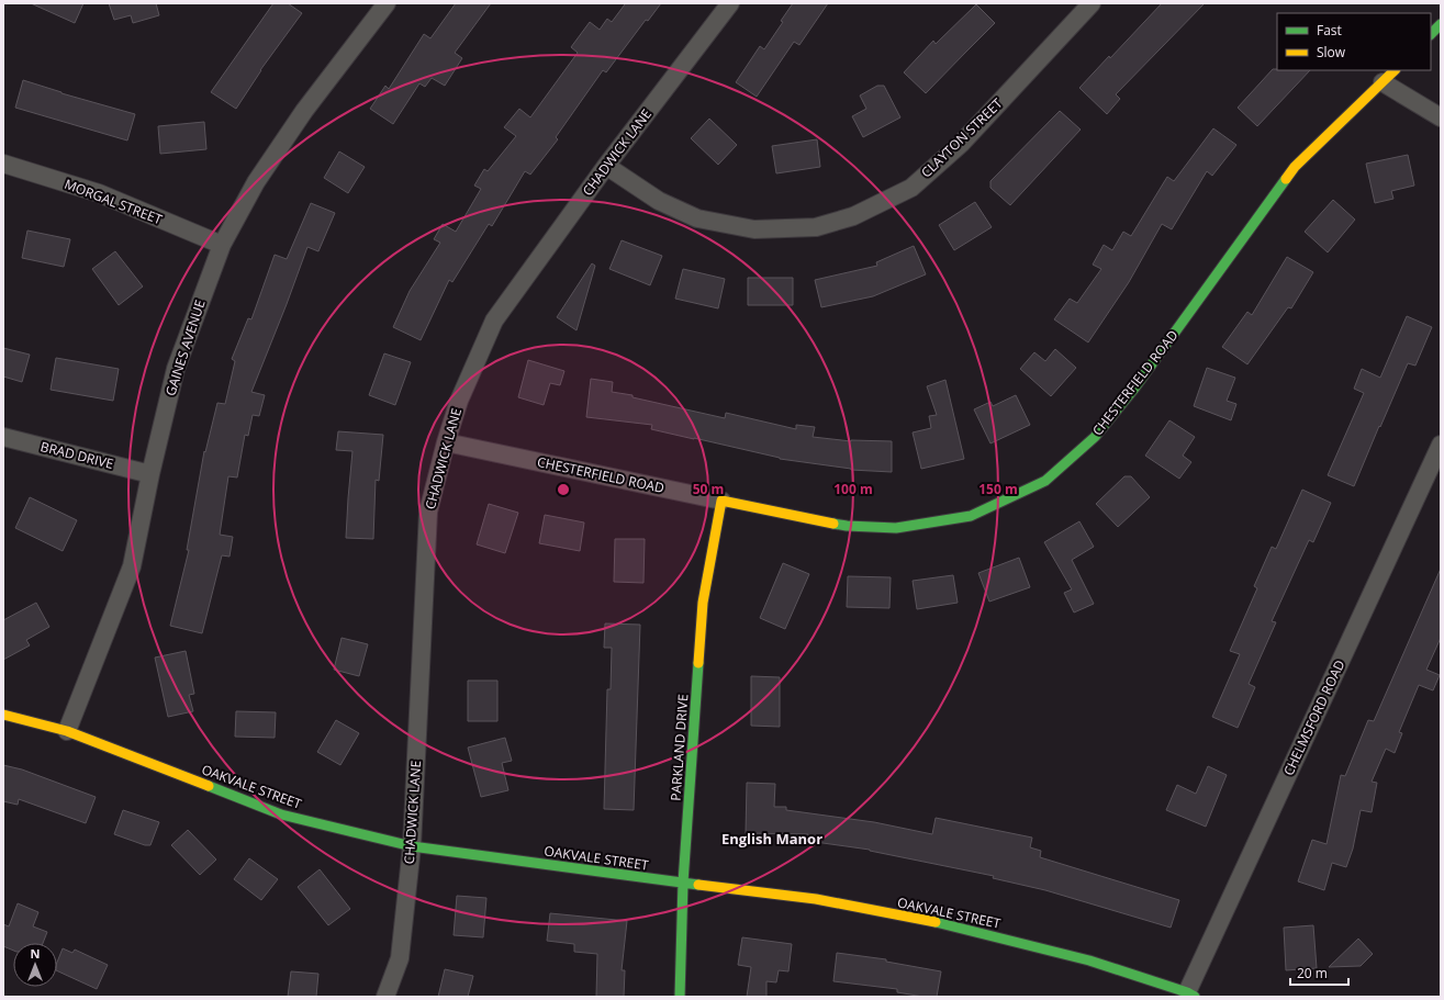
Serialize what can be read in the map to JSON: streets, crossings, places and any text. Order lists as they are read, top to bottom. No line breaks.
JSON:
{"streets":{"street":["CLAYTON STREET","CHADWICK LANE","MORGAL STREET","GAINES AVENUE","CHESTERFIELD ROAD","BRAD DRIVE","CHELMSFORD ROAD","PARKLAND DRIVE","OAKVALE STREET"]},"crossings":[["CLAYTON STREET","CHADWICK LANE"],["CHADWICK LANE","CHESTERFIELD ROAD"],["CHADWICK LANE","OAKVALE STREET"],["MORGAL STREET","GAINES AVENUE"],["GAINES AVENUE","BRAD DRIVE"],["GAINES AVENUE","OAKVALE STREET"],["CHESTERFIELD ROAD","PARKLAND DRIVE"],["CHELMSFORD ROAD","OAKVALE STREET"],["PARKLAND DRIVE","OAKVALE STREET"]],"districts":["English Manor"],"legend":["Fast","Slow"],"scale_bar":"20 m","north":"top","rings":["50 m","100 m","150 m"]}
